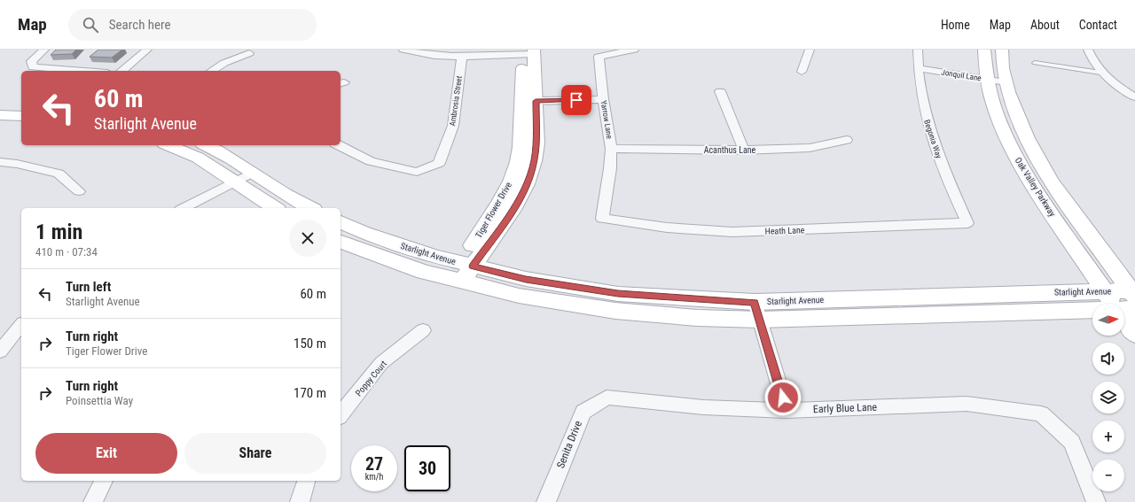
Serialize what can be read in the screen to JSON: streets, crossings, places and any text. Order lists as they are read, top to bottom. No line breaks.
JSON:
{"streets":{"street":["Jonquil Lane","Ambrosia Street","Yarrow Lane","Begonia Way","Acanthus Lane","Oak Valley Parkway","Tiger Flower Drive","Heath Lane","Starlight Avenue","Poppy Court","Early Blue Lane","Senita Drive"]},"crossings":[["Jonquil Lane","Begonia Way"],["Jonquil Lane","Oak Valley Parkway"],["Yarrow Lane","Acanthus Lane"],["Yarrow Lane","Heath Lane"],["Begonia Way","Heath Lane"],["Oak Valley Parkway","Starlight Avenue"],["Tiger Flower Drive","Starlight Avenue"],["Early Blue Lane","Senita Drive"]],"north":"right","page":{"header":"Map","search":"Search here","nav":["Home","Map","About","Contact"],"turn":["60 m","Starlight Avenue"],"heading":["1 min","410 m · 07:34"],"list":[{"name":"Turn left","note":"Starlight Avenue","value":"60 m"},{"name":"Turn right","note":"Tiger Flower Drive","value":"150 m"},{"name":"Turn right","note":"Poinsettia Way","value":"170 m"}],"map_buttons":["+","−"],"buttons":["Exit","Share"],"speed":"27 km/h","limit":"30"}}
